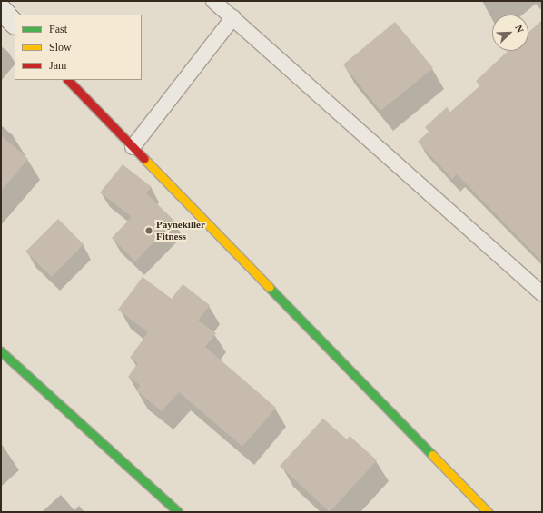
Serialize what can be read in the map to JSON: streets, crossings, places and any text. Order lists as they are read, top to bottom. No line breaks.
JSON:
{"places":["Paynekiller Fitness"],"legend":["Fast","Slow","Jam"],"north":"top right"}
